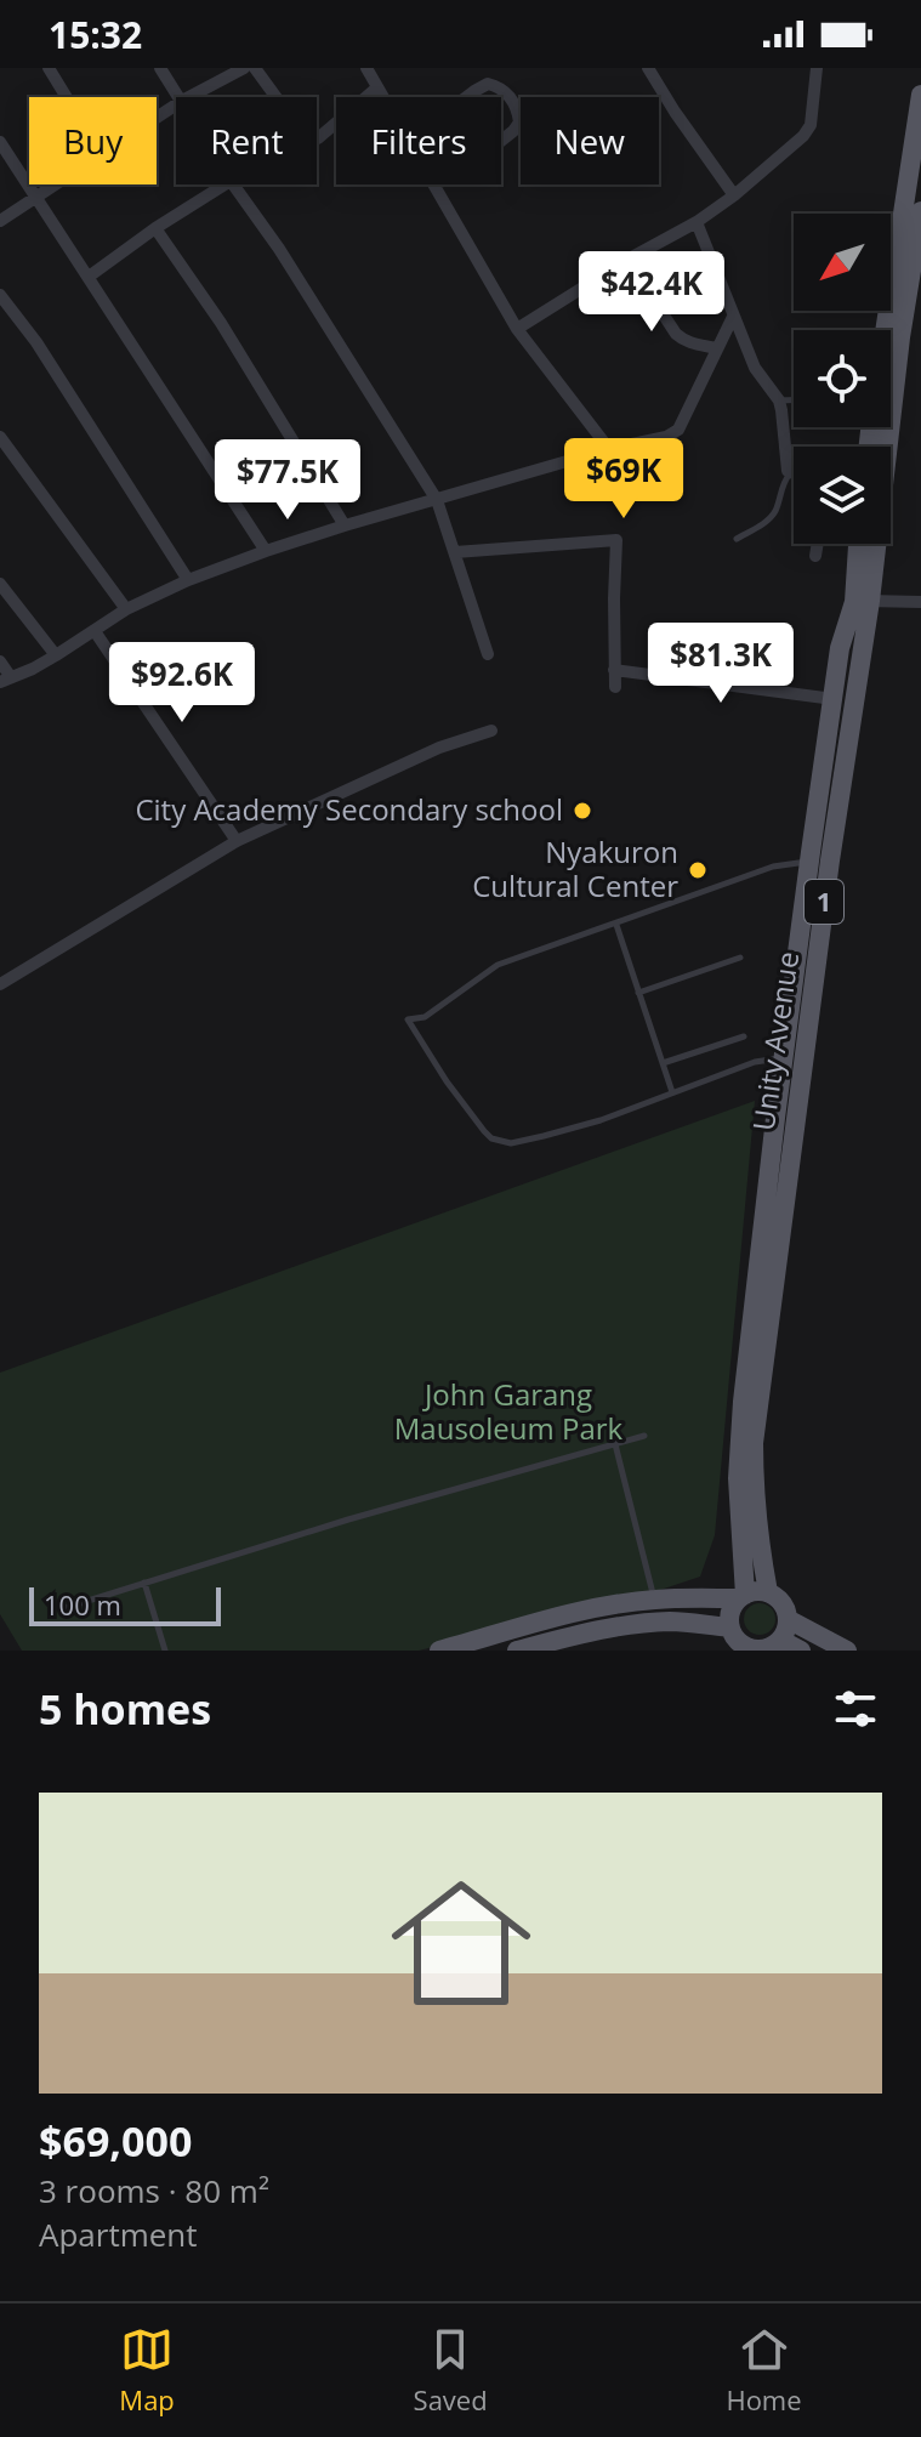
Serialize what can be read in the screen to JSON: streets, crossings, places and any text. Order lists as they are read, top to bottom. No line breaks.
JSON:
{"streets":{"main road":["1","Unity Avenue"]},"crossings":[["1","Unity Avenue"]],"parks":["John Garang Mausoleum Park"],"places":["City Academy Secondary school","Nyakuron Cultural Center"],"scale_bar":"100 m","north":"bottom left","page":{"status":"15:32","chip":["Buy","Rent","Filters","New"],"price":["$42.4K","$69K","$77.5K","$81.3K","$92.6K"],"scale":"100 m","heading":"5 homes","list":[{"name":"$69,000","note":"3 rooms · 80 m² · Apartment"}],"tabs":["Map","Saved","Home"]}}
